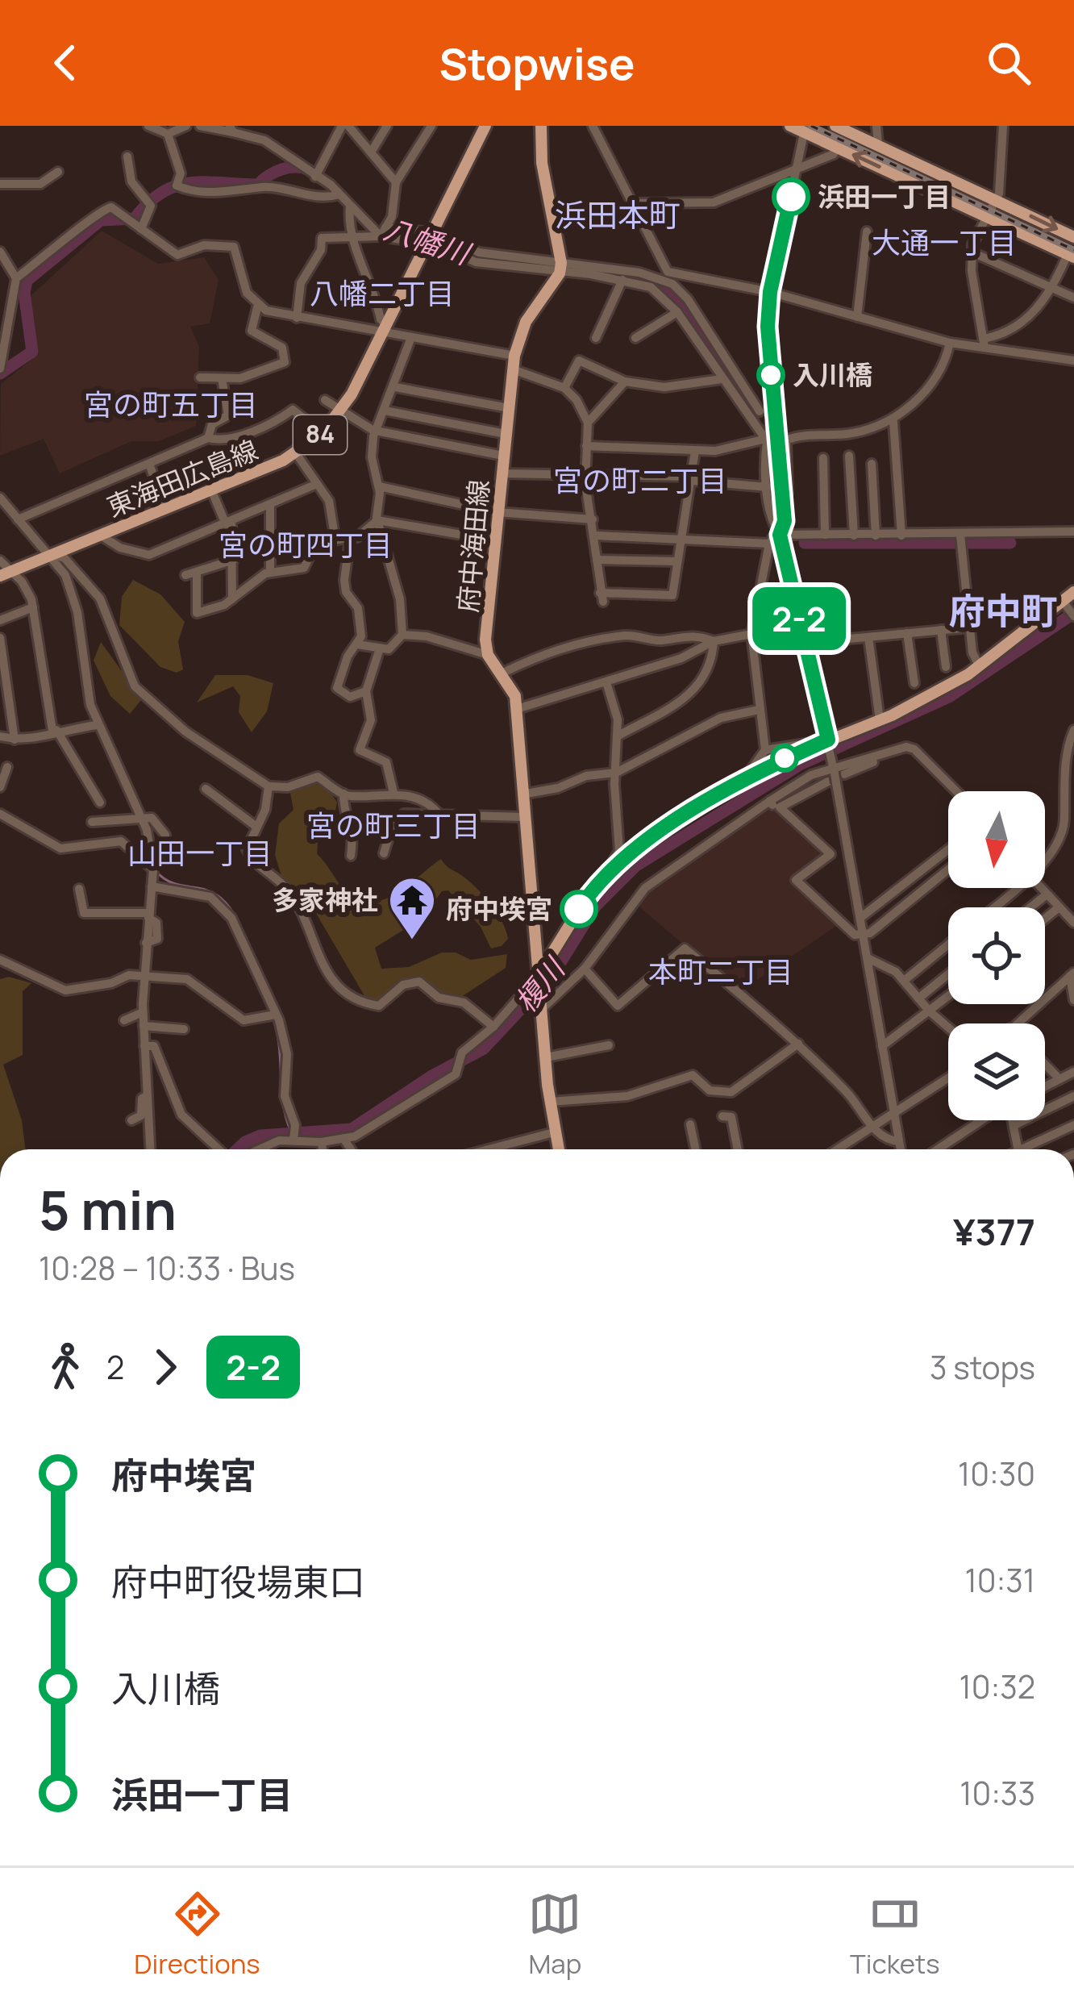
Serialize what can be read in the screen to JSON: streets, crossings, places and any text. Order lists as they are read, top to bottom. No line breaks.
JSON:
{"streets":{"main road":["84","東海田広島線","府中海田線"]},"districts":["浜田本町","大通一丁目","八幡二丁目","宮の町五丁目","宮の町二丁目","宮の町四丁目","府中町","宮の町三丁目","山田一丁目","本町二丁目"],"water":["八幡川","榎川"],"places":{"other":["浜田一丁目","入川橋","府中埃宮"],"temple":["多家神社"]},"lines":["bus line 2-2"],"north":"bottom","page":{"header":"Stopwise","on_map":"2-2","heading":["5 min","10:28 – 10:33 · Bus","¥377"],"legs":["2","2-2","3 stops"],"list":[{"name":"府中埃宮","value":"10:30"},{"name":"府中町役場東口","value":"10:31"},{"name":"入川橋","value":"10:32"},{"name":"浜田一丁目","value":"10:33"}],"tabs":["Directions","Map","Tickets"]}}
